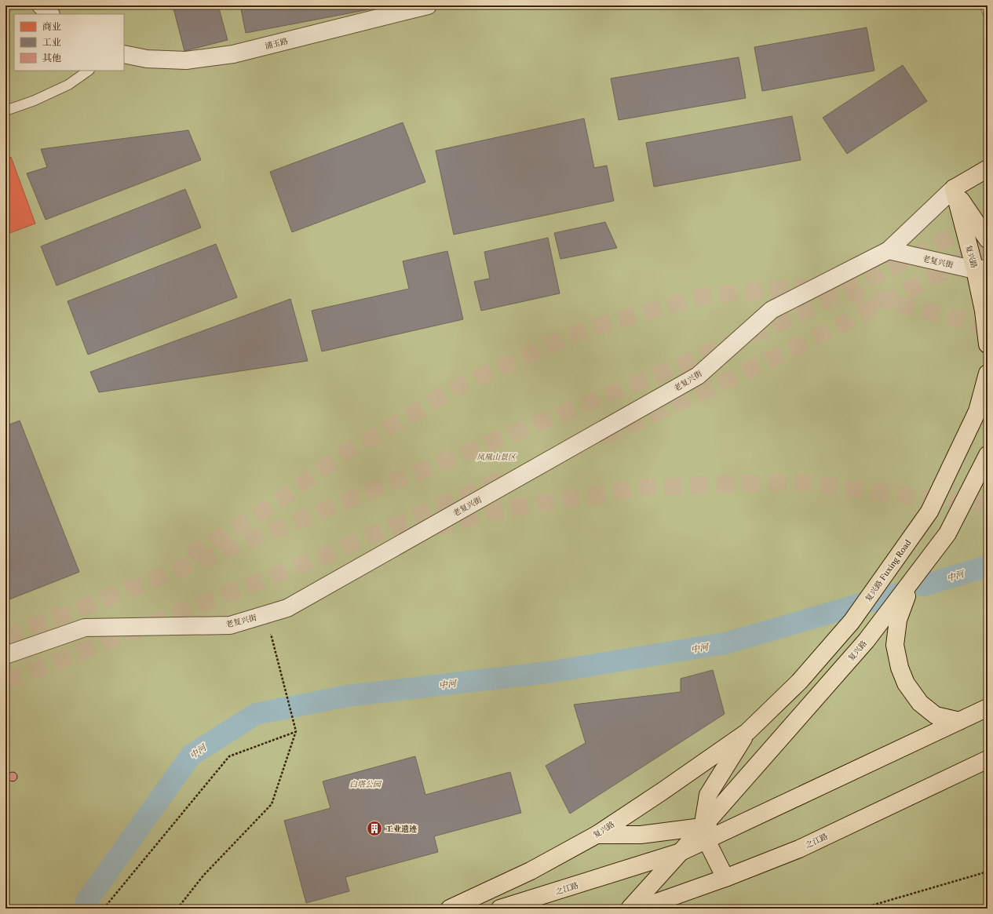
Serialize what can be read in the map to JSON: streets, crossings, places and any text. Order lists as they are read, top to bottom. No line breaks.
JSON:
{"streets":{"main road":["复兴路","复兴路 Fuxing Road","之江路"],"street":["浦玉路","老复兴街"]},"crossings":[["复兴路","老复兴街"],["复兴路","复兴路 Fuxing Road"],["复兴路","之江路"]],"water":["中河"],"parks":["凤凰山景区","白塔公园"],"places":{"building":["工业遗迹"]},"legend":["商业","工业","其他"]}
